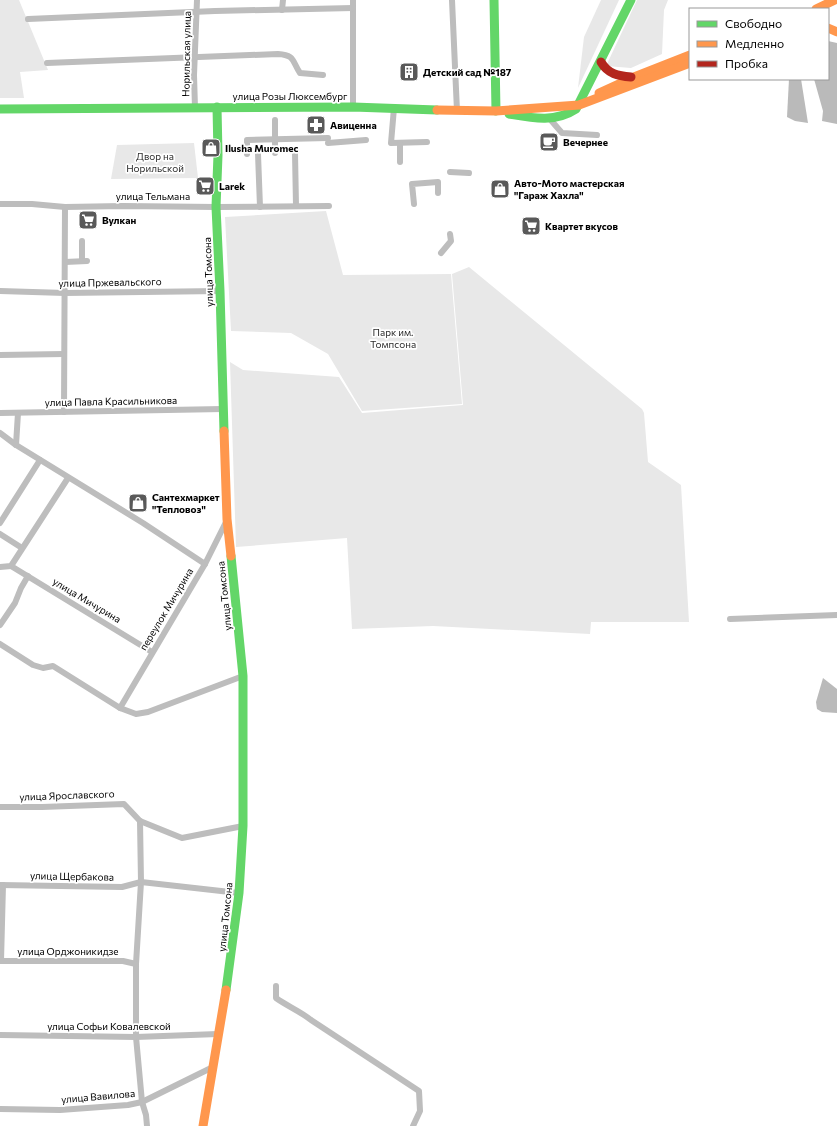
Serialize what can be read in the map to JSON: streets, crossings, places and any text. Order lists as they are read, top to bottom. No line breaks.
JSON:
{"streets":{"street":["Норильская улица","улица Розы Люксембург","улица Тельмана","улица Томсона","улица Пржевальского","улица Павла Красильникова","улица Мичурина","переулок Мичурина","улица Ярославского","улица Щербакова","улица Орджоникидзе","улица Софьи Ковалевской","улица Вавилова"]},"crossings":[["Норильская улица","улица Розы Люксембург"],["улица Розы Люксембург","улица Томсона"],["улица Тельмана","улица Томсона"],["улица Томсона","улица Пржевальского"],["улица Томсона","улица Павла Красильникова"],["улица Томсона","переулок Мичурина"],["улица Томсона","улица Ярославского"],["улица Томсона","улица Щербакова"],["улица Томсона","улица Софьи Ковалевской"],["улица Томсона","улица Вавилова"],["улица Мичурина","переулок Мичурина"]],"parks":["Двор на Норильской","Парк им. Томпсона"],"places":{"building":["Детский сад №187"],"pharmacy":["Авиценна"],"cafe":["Вечернее"],"shop":["Ilusha Muromec","Авто-Мото мастерская \"Гараж Хахла\"","Сантехмаркет \"Тепловоз\""],"supermarket":["Larek","Вулкан","Квартет вкусов"]},"legend":["Свободно","Медленно","Пробка"]}
